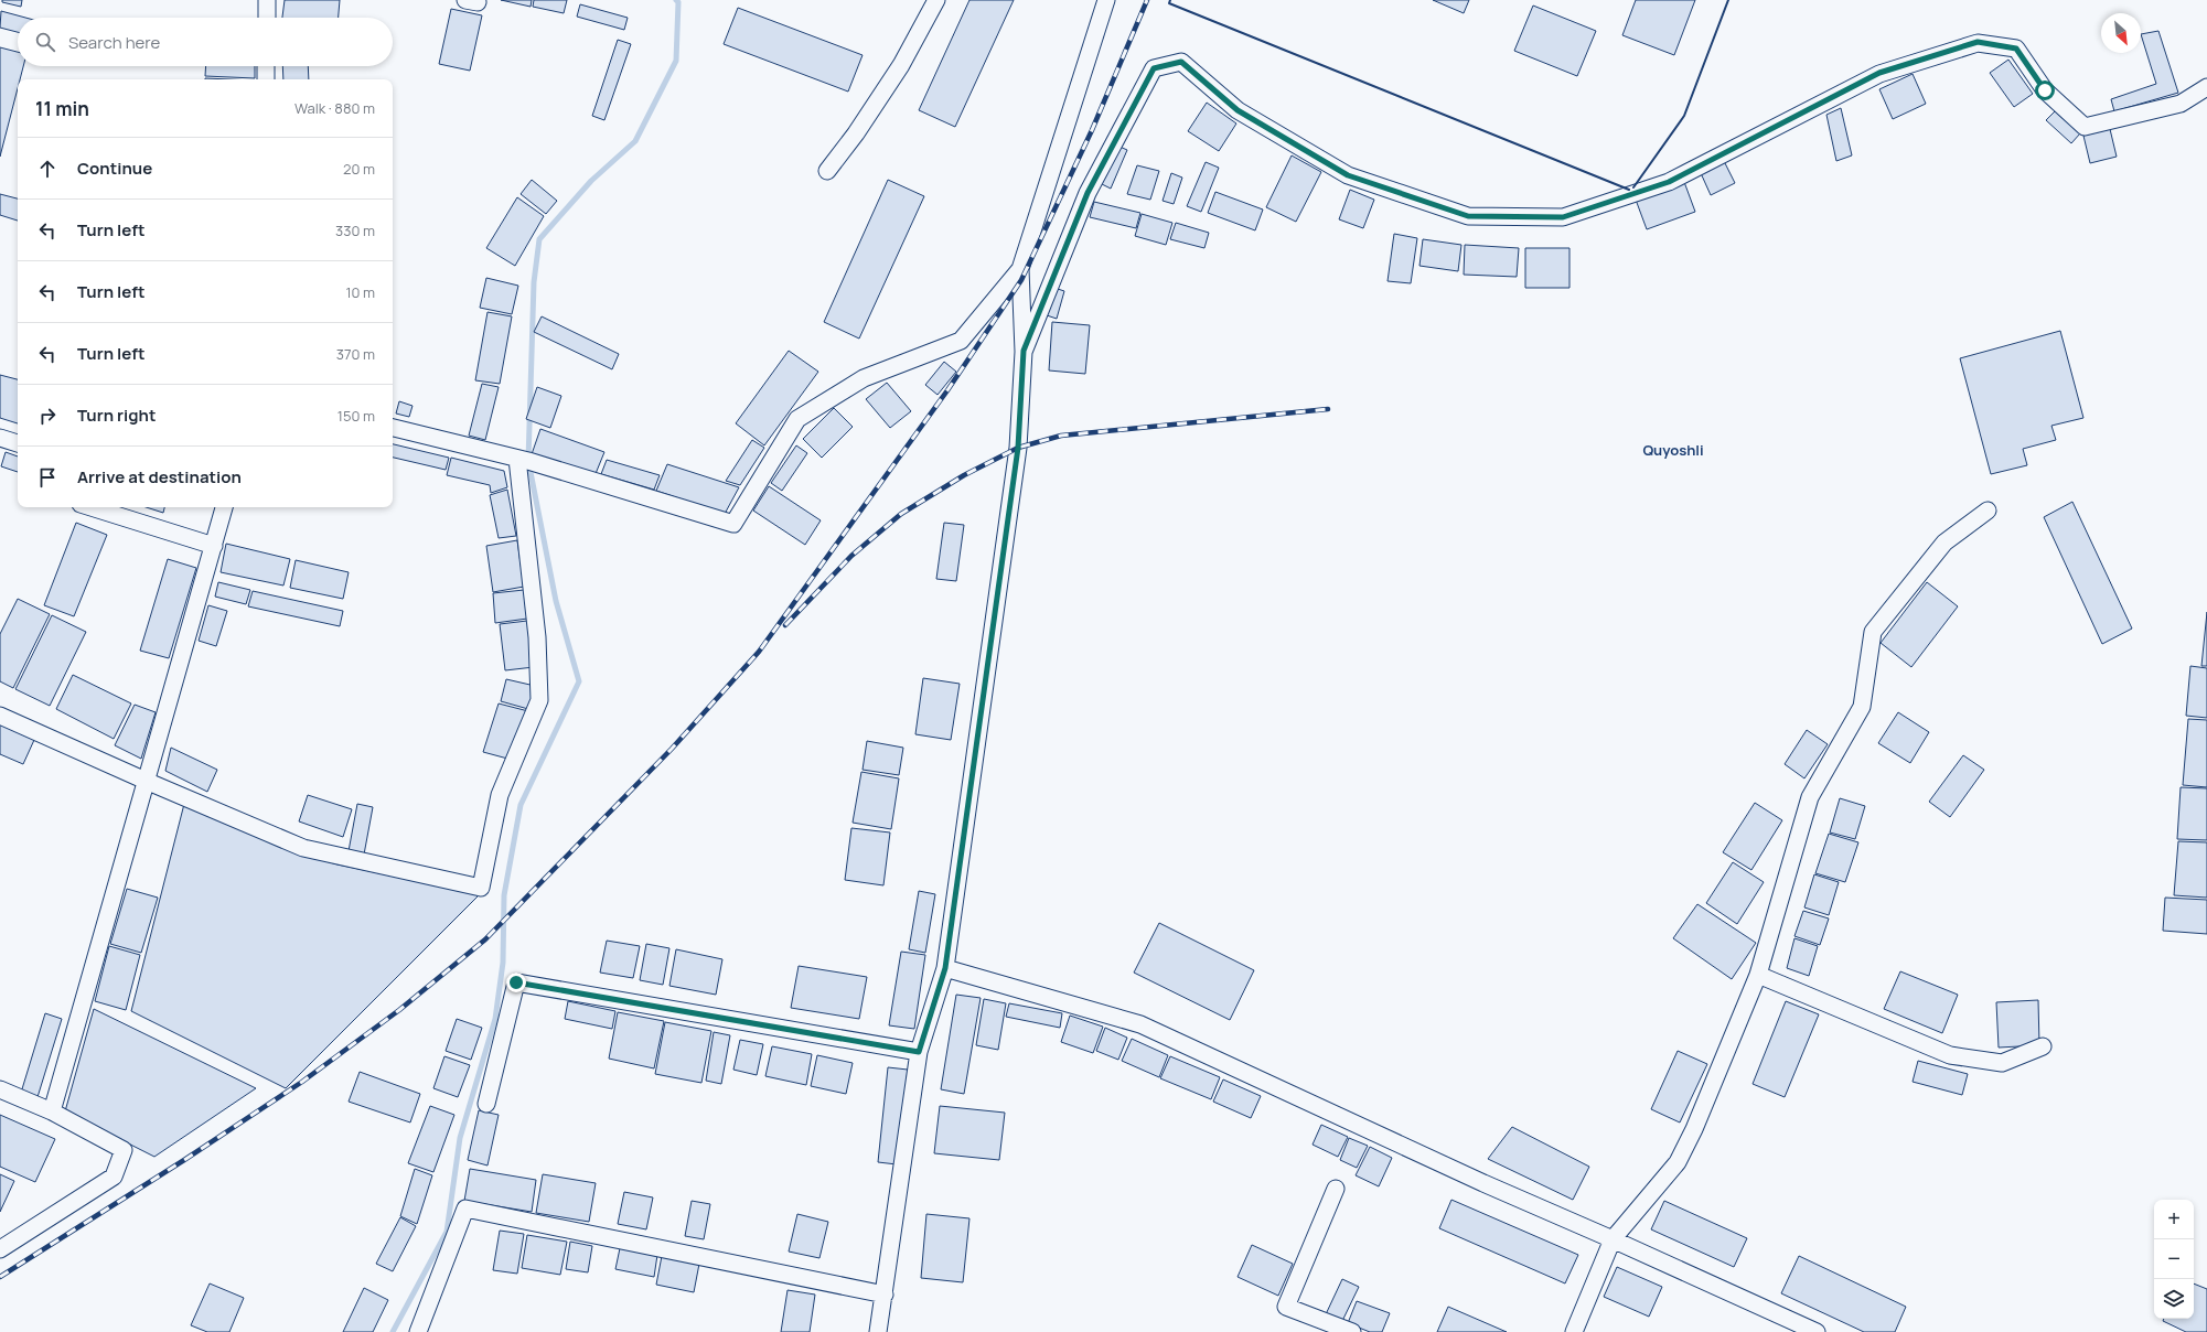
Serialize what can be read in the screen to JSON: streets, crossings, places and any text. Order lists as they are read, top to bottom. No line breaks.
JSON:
{"districts":["Quyoshli"],"north":"bottom right","page":{"search":"Search here","heading":["11 min","Walk · 880 m"],"list":[["Continue","20 m"],["Turn left","330 m"],["Turn left","10 m"],["Turn left","370 m"],["Turn right","150 m"],"Arrive at destination"],"map_buttons":["+","−"]}}
